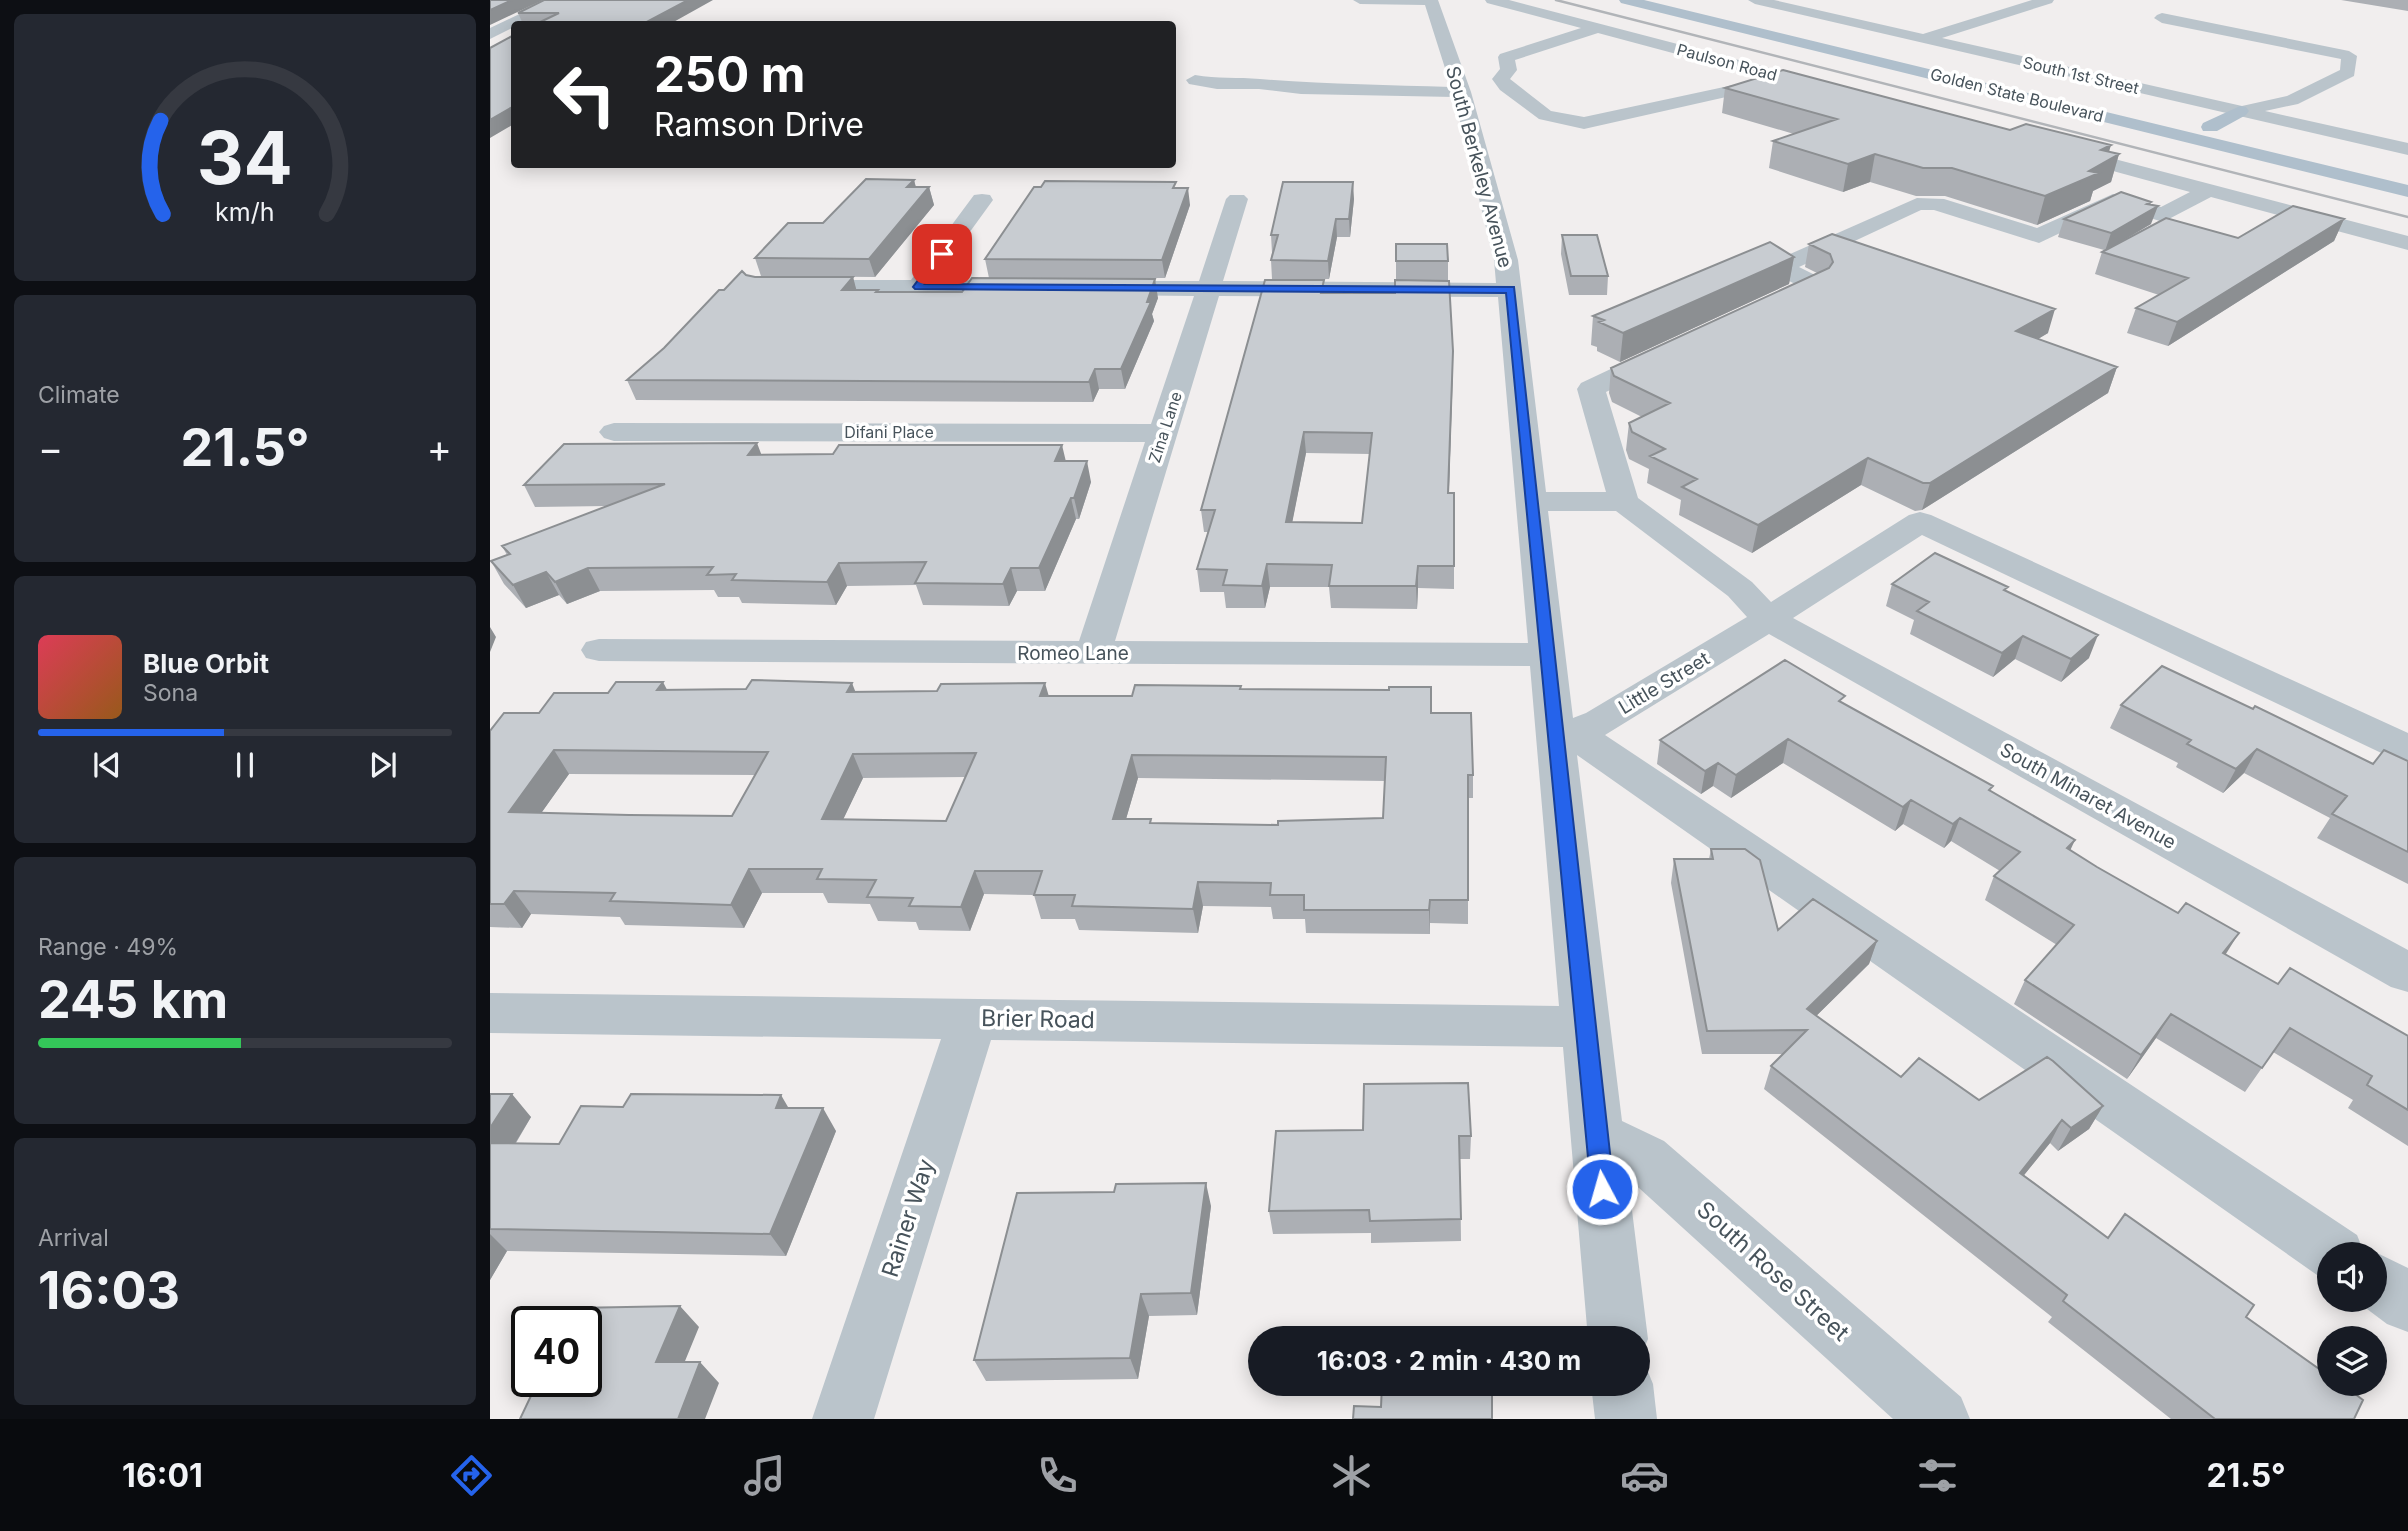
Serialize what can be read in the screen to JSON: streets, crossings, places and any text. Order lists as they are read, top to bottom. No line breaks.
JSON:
{"streets":{"main road":["Golden State Boulevard"],"street":["Paulson Road","South 1st Street","South Berkeley Avenue","Zina Lane","Difani Place","Romeo Lane","Little Street","South Minaret Avenue","Brier Road","Rainer Way","South Rose Street"]},"crossings":[["South Berkeley Avenue","Romeo Lane"],["South Berkeley Avenue","Little Street"],["South Berkeley Avenue","Brier Road"],["South Berkeley Avenue","South Rose Street"],["Zina Lane","Difani Place"],["Zina Lane","Romeo Lane"],["Little Street","South Minaret Avenue"],["Brier Road","Rainer Way"]],"page":{"turn":["250 m","Ramson Drive"],"tile":["Climate",["Range · 49%","245 km"],["Arrival","16:03"]],"heat":["−","21.5°","+"],"song":["Blue Orbit","Sona"],"limit":"40","trip":"16:03 · 2 min · 430 m","tabs":["16:01","21.5°"],"gauge":["34","km/h"]}}
